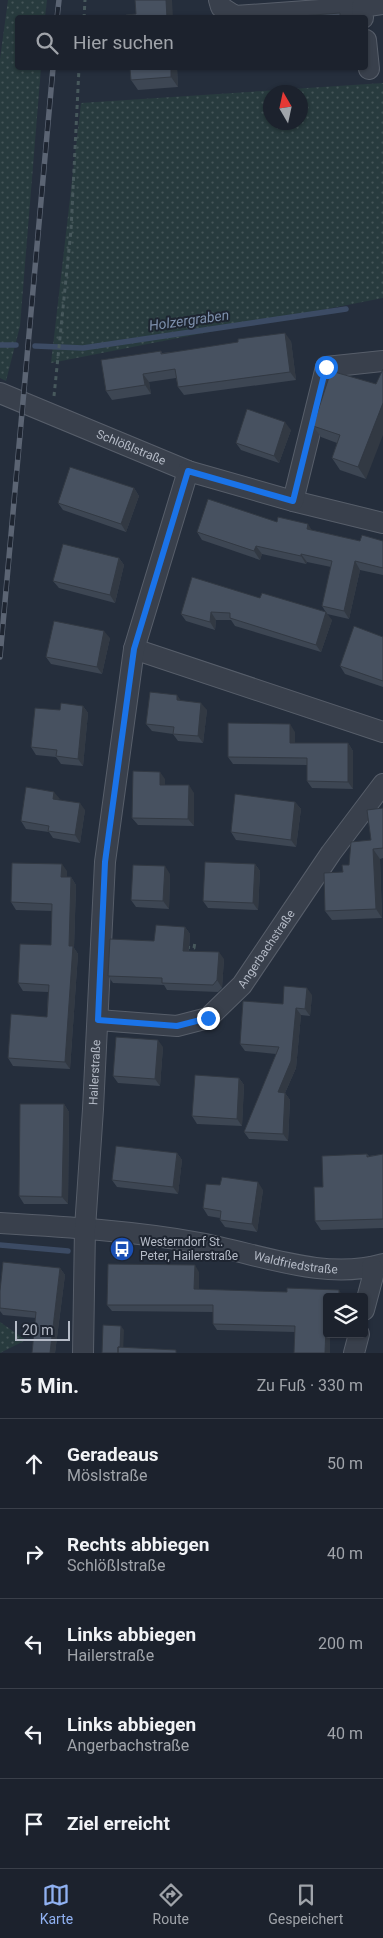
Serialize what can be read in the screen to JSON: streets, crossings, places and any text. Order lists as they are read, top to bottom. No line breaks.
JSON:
{"streets":{"street":["Schlößlstraße","Angerbachstraße","Hailerstraße","Waldfriedstraße"]},"crossings":[["Schlößlstraße","Hailerstraße"],["Angerbachstraße","Hailerstraße"],["Hailerstraße","Waldfriedstraße"]],"water":["Holzergraben"],"places":{"bus stop":["Westerndorf St. Peter, Hailerstraße"]},"scale_bar":"20 m","north":"top","page":{"search":"Hier suchen","scale":"20 m","heading":["5 Min.","Zu Fuß · 330 m"],"list":[["Geradeaus","Möslstraße","50 m"],["Rechts abbiegen","Schlößlstraße","40 m"],["Links abbiegen","Hailerstraße","200 m"],["Links abbiegen","Angerbachstraße","40 m"],"Ziel erreicht"],"nav":["Karte","Route","Gespeichert"]}}
